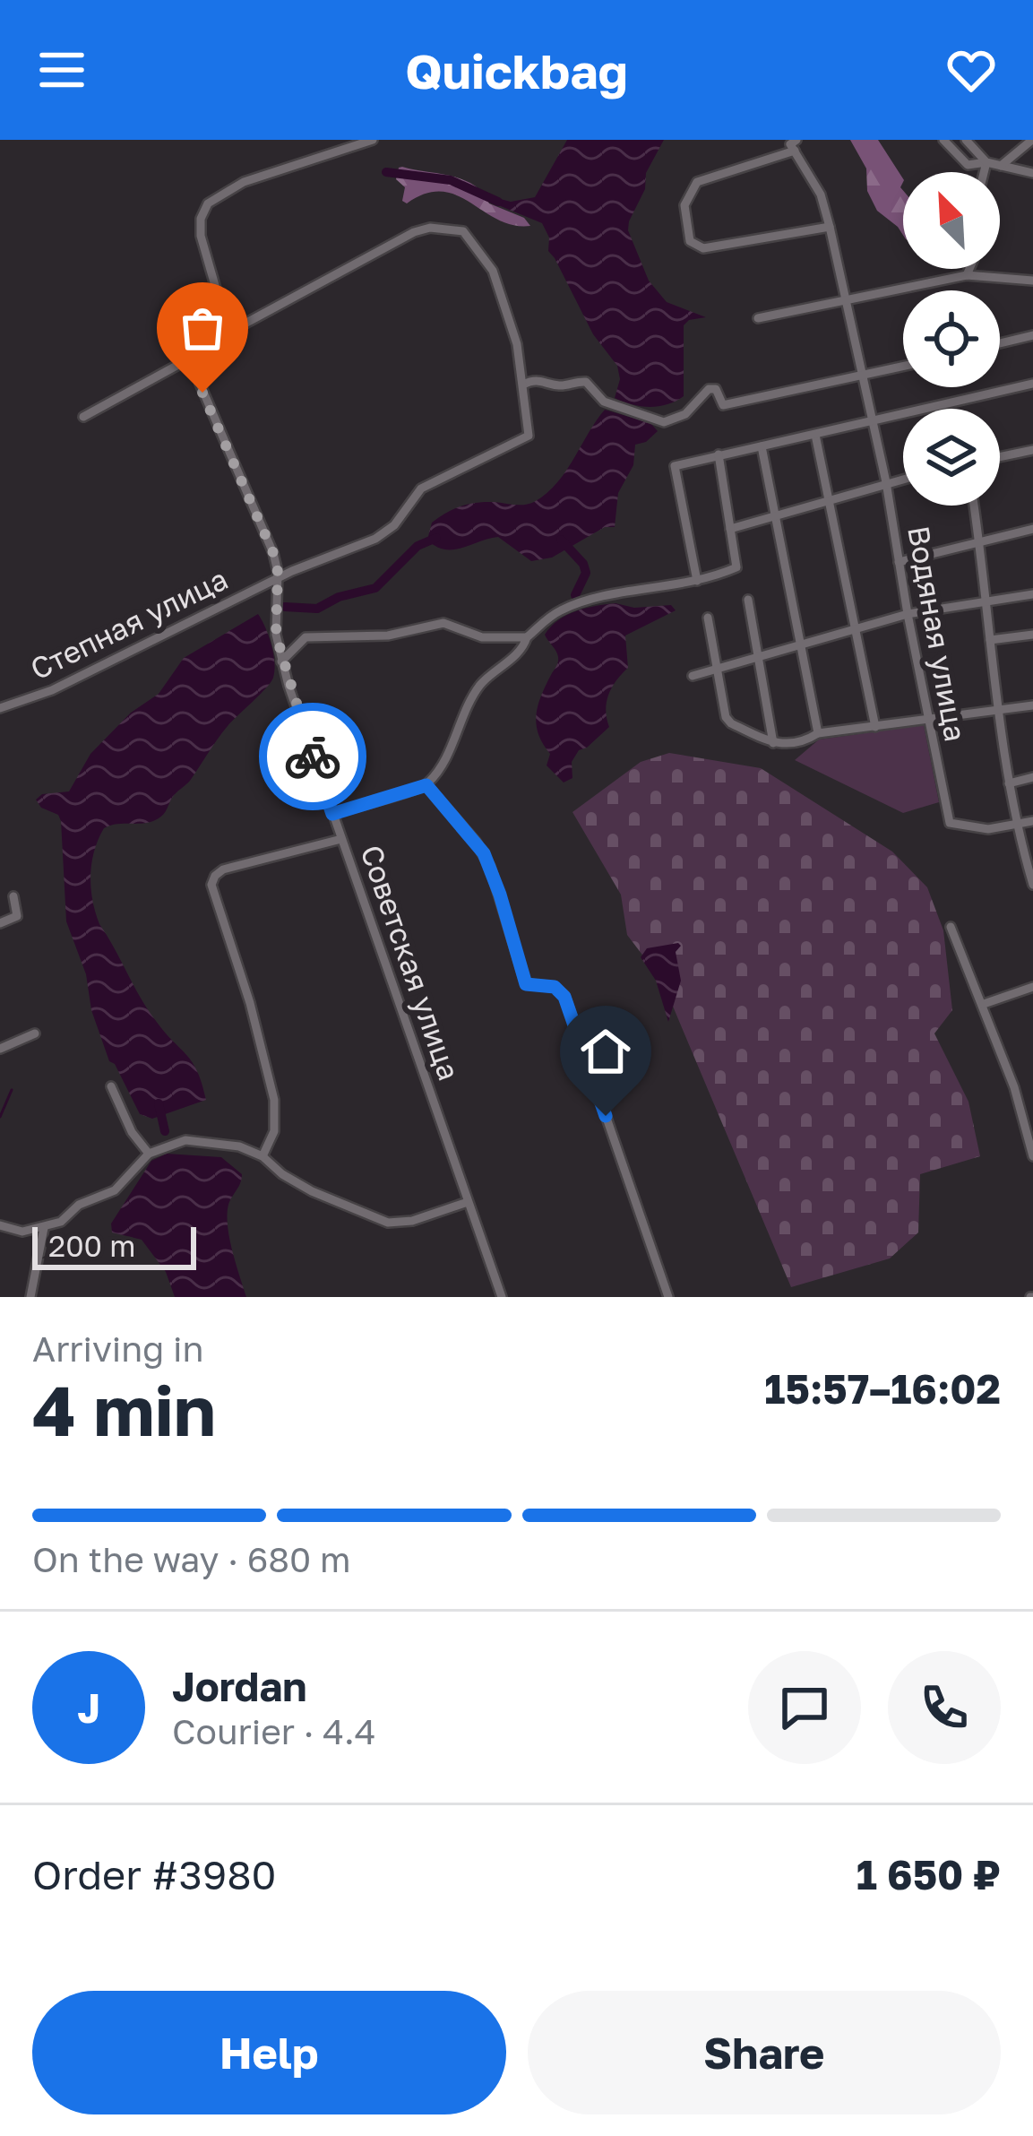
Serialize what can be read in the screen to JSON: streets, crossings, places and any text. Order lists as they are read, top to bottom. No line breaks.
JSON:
{"streets":{"street":["Степная улица","Водяная улица","Советская улица"]},"crossings":[["Степная улица","Советская улица"]],"scale_bar":"200 m","north":"top left","page":{"header":"Quickbag","scale":"200 m","heading":["4 min","Arriving in","15:57–16:02"],"panel":["Jordan","Courier · 4.4","Order #3980","1 650 ₽"],"bar":"On the way · 680 m","round":"J","buttons":["Help","Share"]}}
